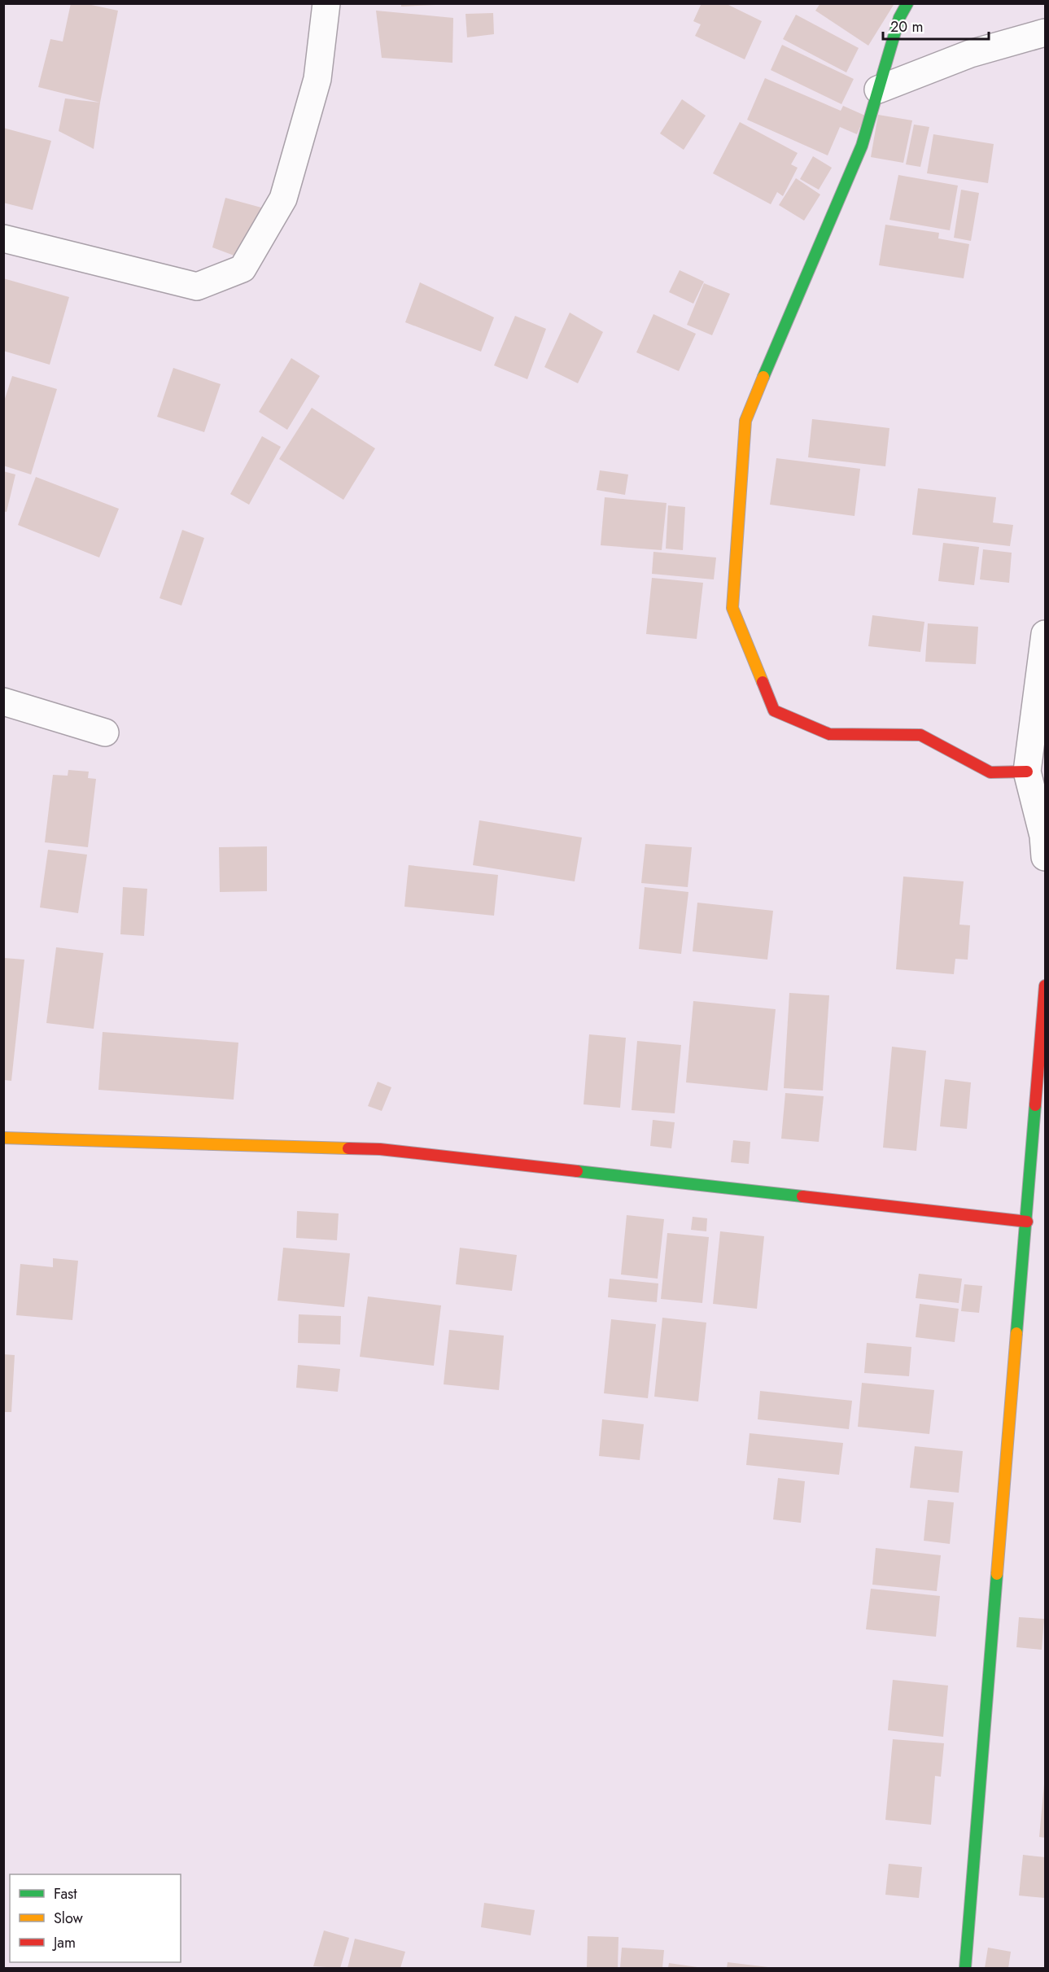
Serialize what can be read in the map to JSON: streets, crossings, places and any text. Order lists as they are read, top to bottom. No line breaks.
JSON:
{"legend":["Fast","Slow","Jam"],"scale_bar":"20 m"}
